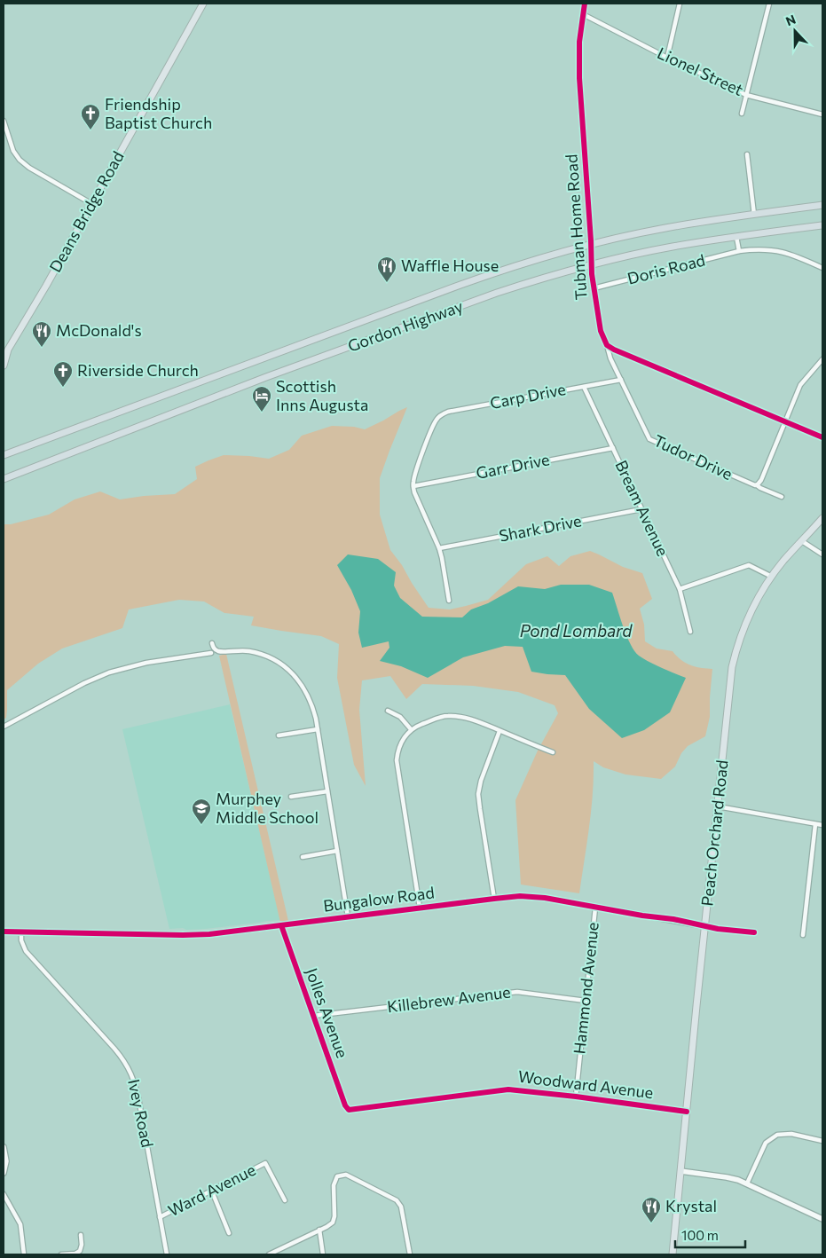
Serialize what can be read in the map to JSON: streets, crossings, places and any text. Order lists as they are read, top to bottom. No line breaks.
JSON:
{"streets":{"highway":["Gordon Highway"],"main road":["Deans Bridge Road","Peach Orchard Road"],"street":["Lionel Street","Tubman Home Road","Doris Road","Carp Drive","Tudor Drive","Garr Drive","Bream Avenue","Shark Drive","Bungalow Road","Hammond Avenue","Killebrew Avenue","Jolles Avenue","Woodward Avenue","Ivey Road","Ward Avenue"]},"crossings":[["Lionel Street","Tubman Home Road"],["Tubman Home Road","Doris Road"],["Tubman Home Road","Gordon Highway"],["Tubman Home Road","Tudor Drive"],["Carp Drive","Tudor Drive"],["Carp Drive","Garr Drive"],["Carp Drive","Bream Avenue"],["Garr Drive","Bream Avenue"],["Bream Avenue","Shark Drive"],["Peach Orchard Road","Bungalow Road"],["Peach Orchard Road","Woodward Avenue"],["Bungalow Road","Hammond Avenue"],["Bungalow Road","Jolles Avenue"],["Bungalow Road","Ivey Road"],["Hammond Avenue","Killebrew Avenue"],["Hammond Avenue","Woodward Avenue"],["Killebrew Avenue","Jolles Avenue"],["Jolles Avenue","Woodward Avenue"],["Ivey Road","Ward Avenue"]],"water":["Pond Lombard"],"places":{"church":["Friendship Baptist Church","Riverside Church"],"restaurant":["Waffle House","McDonald's","Krystal"],"hotel":["Scottish Inns Augusta"],"school or university":["Murphey Middle School"]},"scale_bar":"100 m","north":"top"}
